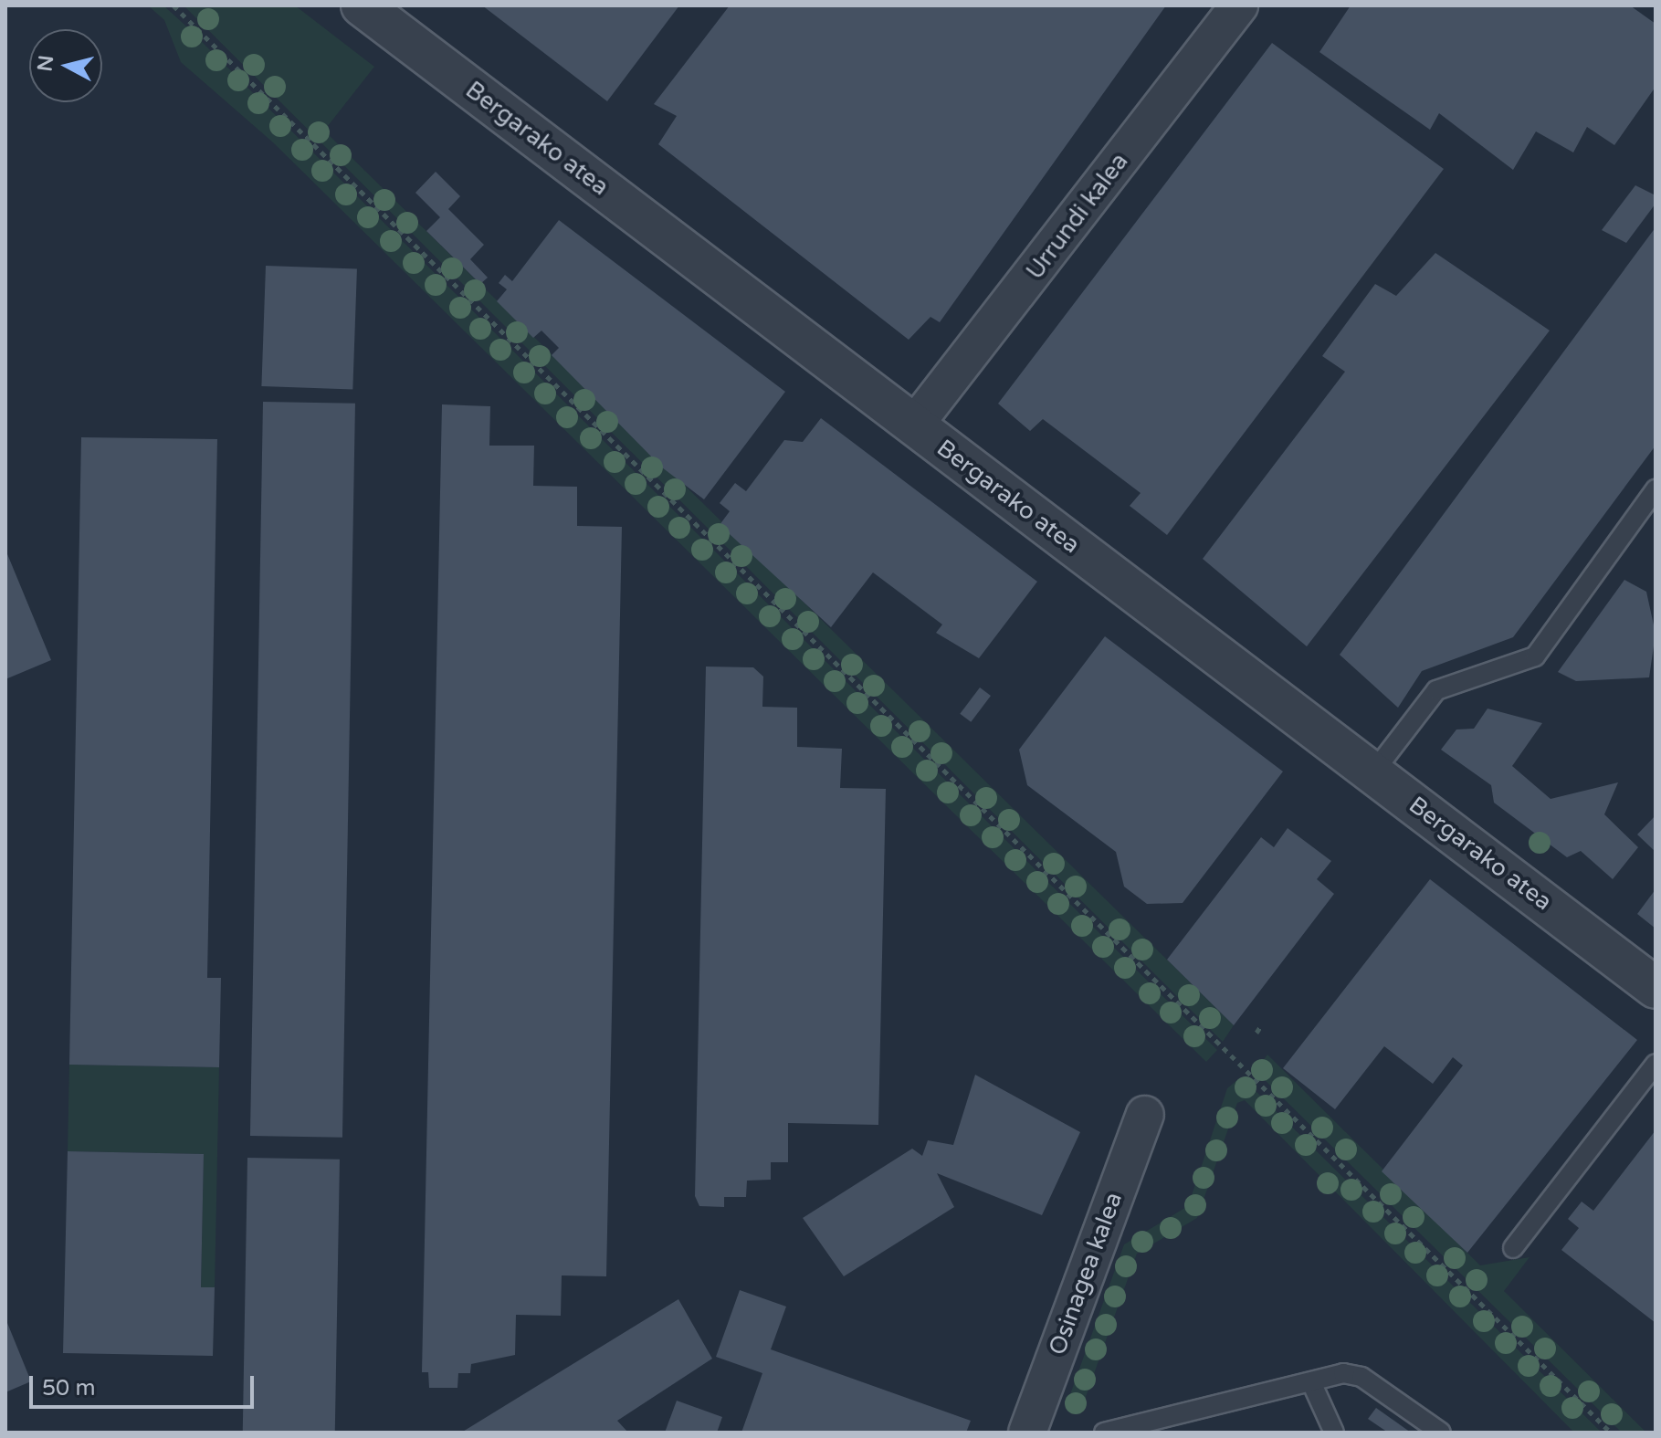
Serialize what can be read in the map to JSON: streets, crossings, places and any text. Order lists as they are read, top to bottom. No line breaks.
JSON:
{"streets":{"street":["Bergarako atea","Urrundi kalea","Osinagea kalea"]},"crossings":[["Bergarako atea","Urrundi kalea"]],"scale_bar":"50 m","north":"left"}
